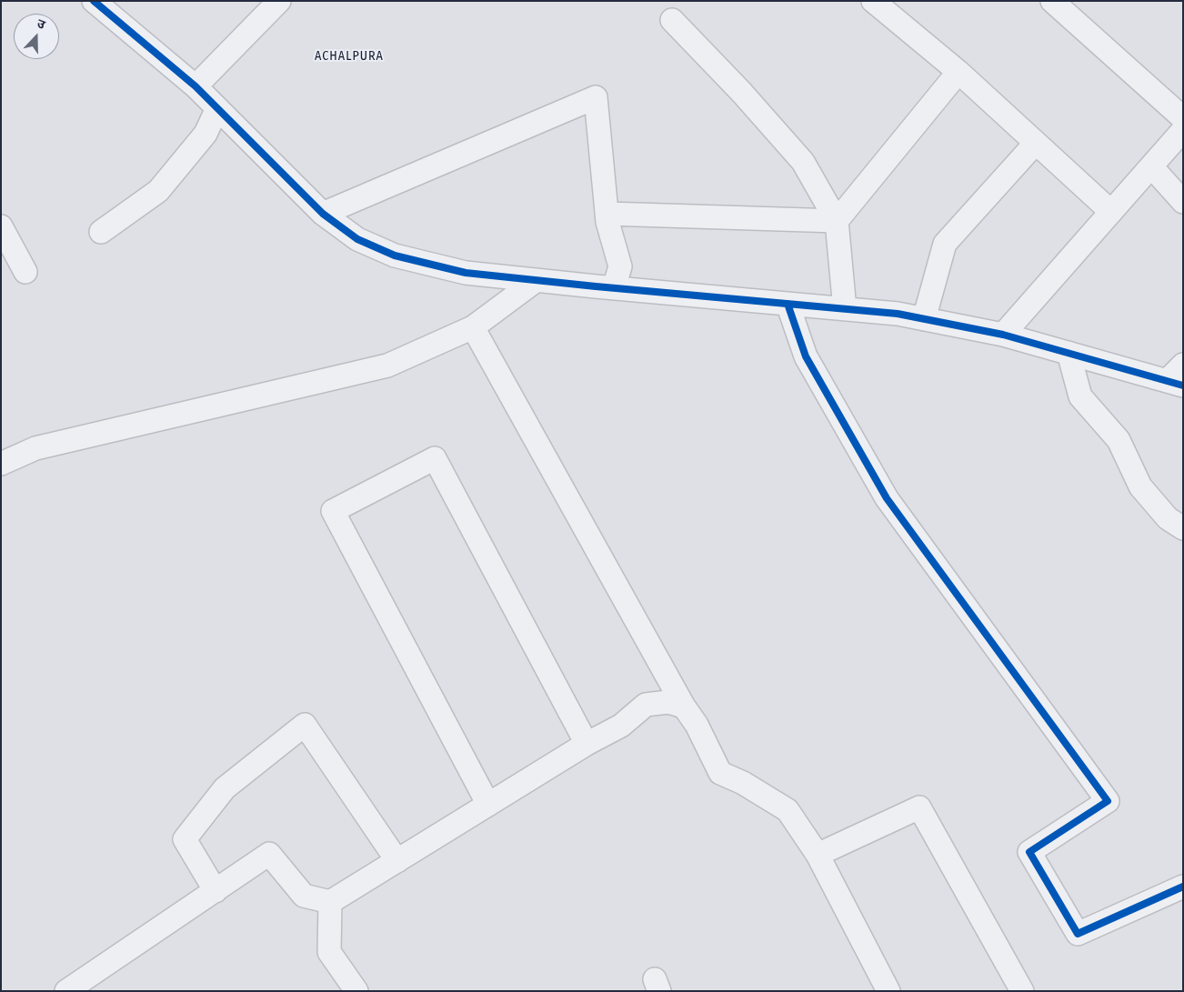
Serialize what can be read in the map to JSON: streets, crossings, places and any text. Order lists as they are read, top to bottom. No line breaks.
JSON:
{"districts":["ACHALPURA"],"north":"top"}
